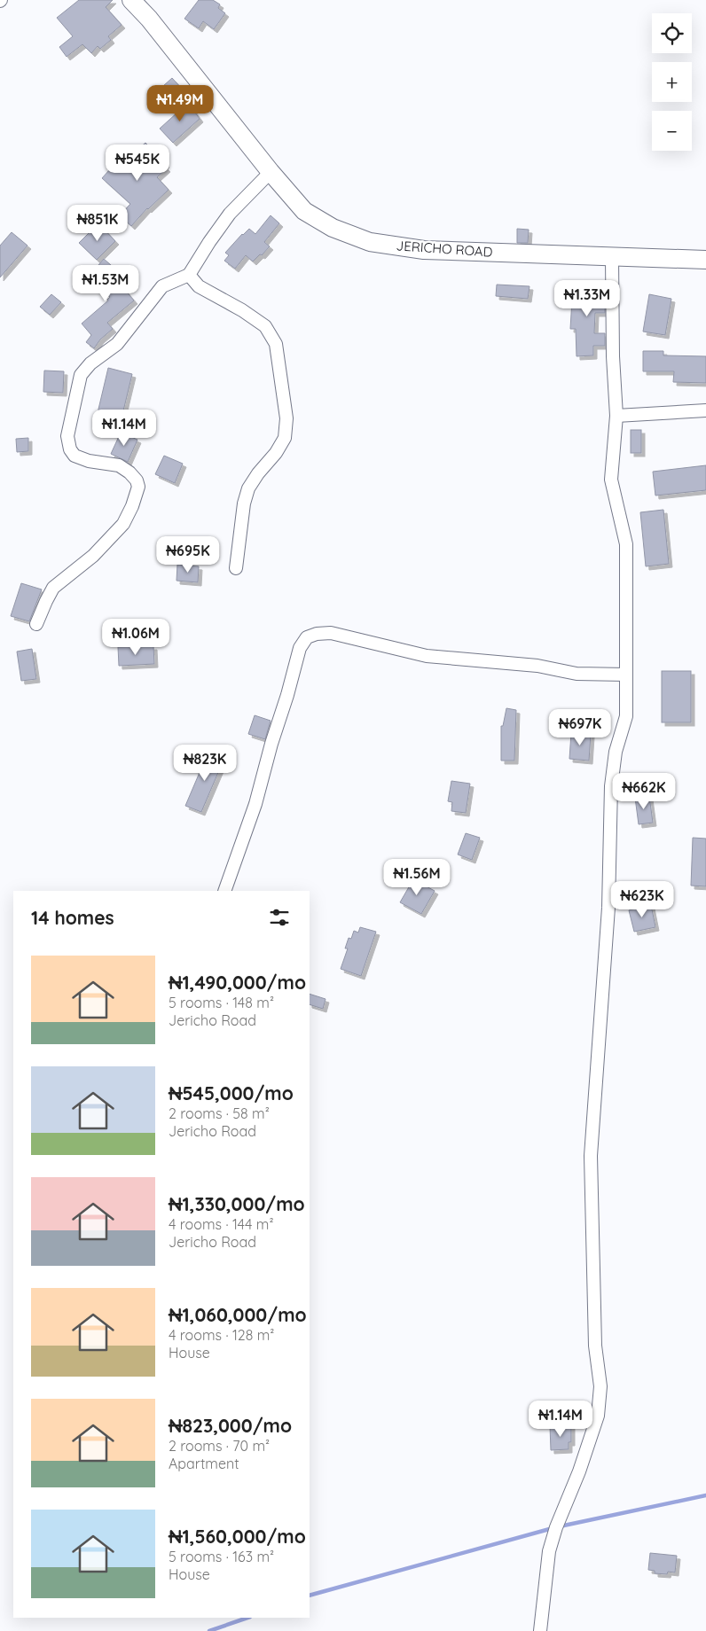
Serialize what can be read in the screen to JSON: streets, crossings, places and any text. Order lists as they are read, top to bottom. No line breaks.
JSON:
{"streets":{"street":["JERICHO ROAD"]},"page":{"map_buttons":["+","−"],"price":["₦1.49M","₦545K","₦851K","₦1.53M","₦1.33M","₦1.14M","₦695K","₦1.06M","₦697K","₦823K","₦662K","₦1.56M","₦623K","₦1.14M"],"heading":"14 homes","list":[{"name":"₦1,490,000/mo","note":"5 rooms · 148 m² · Jericho Road"},{"name":"₦545,000/mo","note":"2 rooms · 58 m² · Jericho Road"},{"name":"₦1,330,000/mo","note":"4 rooms · 144 m² · Jericho Road"},{"name":"₦1,060,000/mo","note":"4 rooms · 128 m² · House"},{"name":"₦823,000/mo","note":"2 rooms · 70 m² · Apartment"},{"name":"₦1,560,000/mo","note":"5 rooms · 163 m² · House"}]}}
